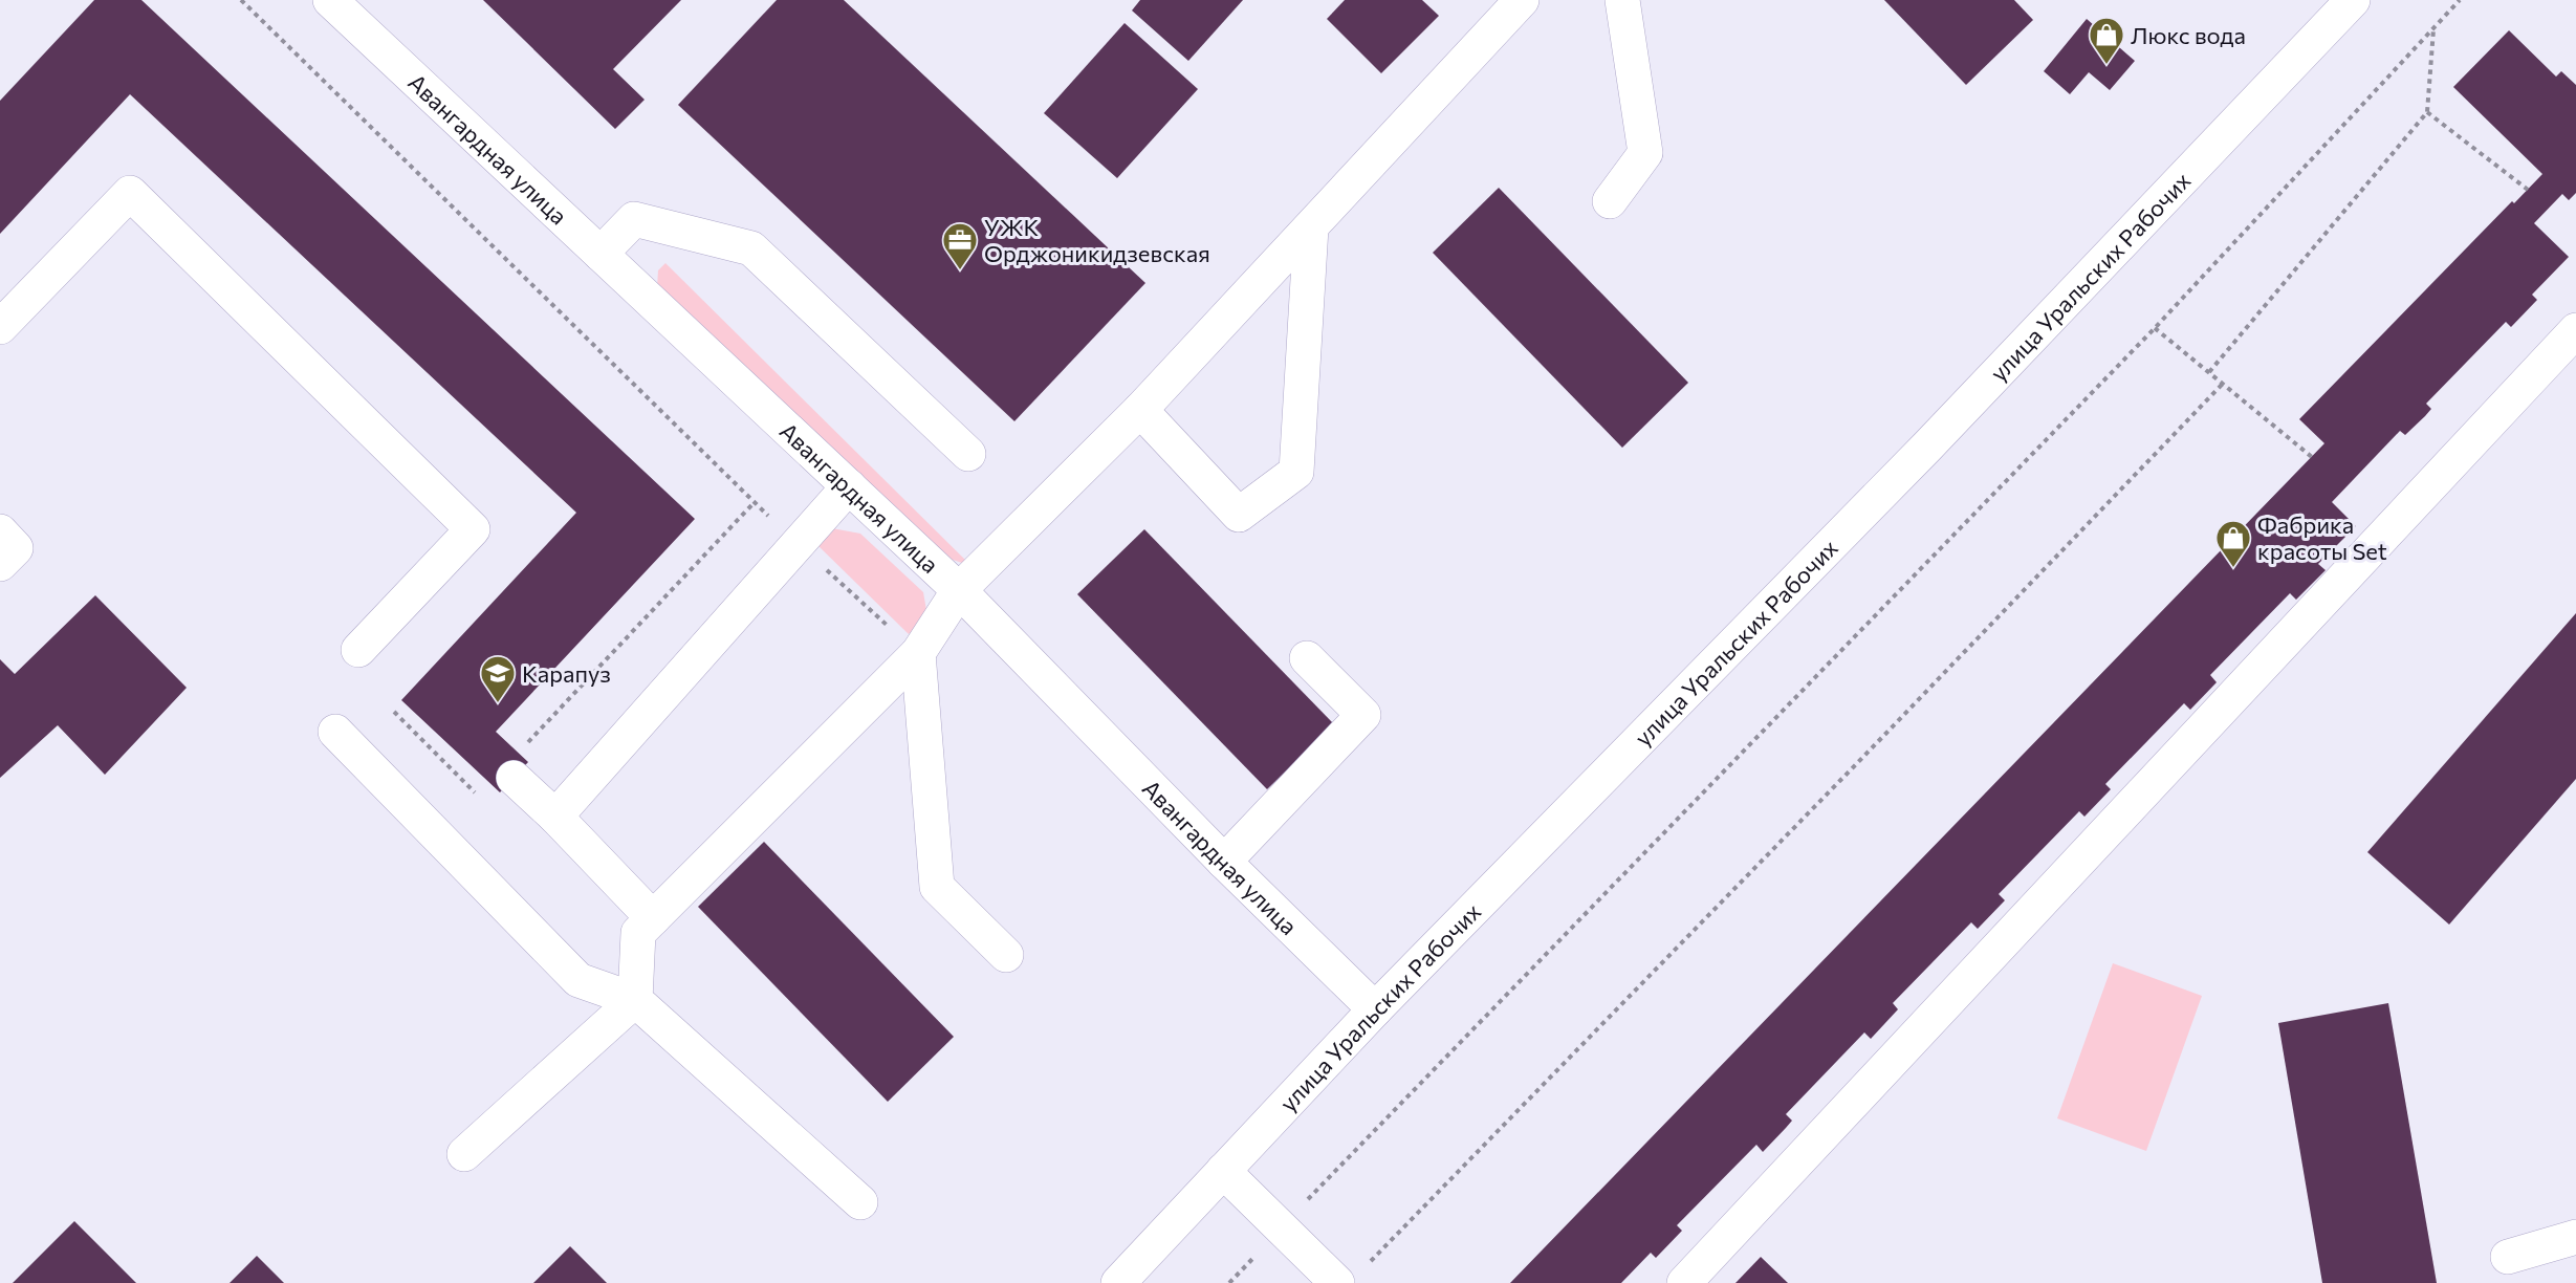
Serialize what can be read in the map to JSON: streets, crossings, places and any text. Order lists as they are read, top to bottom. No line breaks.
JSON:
{"streets":{"street":["Авангардная улица","улица Уральских Рабочих"]},"crossings":[["Авангардная улица","улица Уральских Рабочих"]],"places":{"shop":["Люкс вода","Фабрика красоты Set"],"office":["УЖК Орджоникидзевская"],"school or university":["Карапуз"]}}
